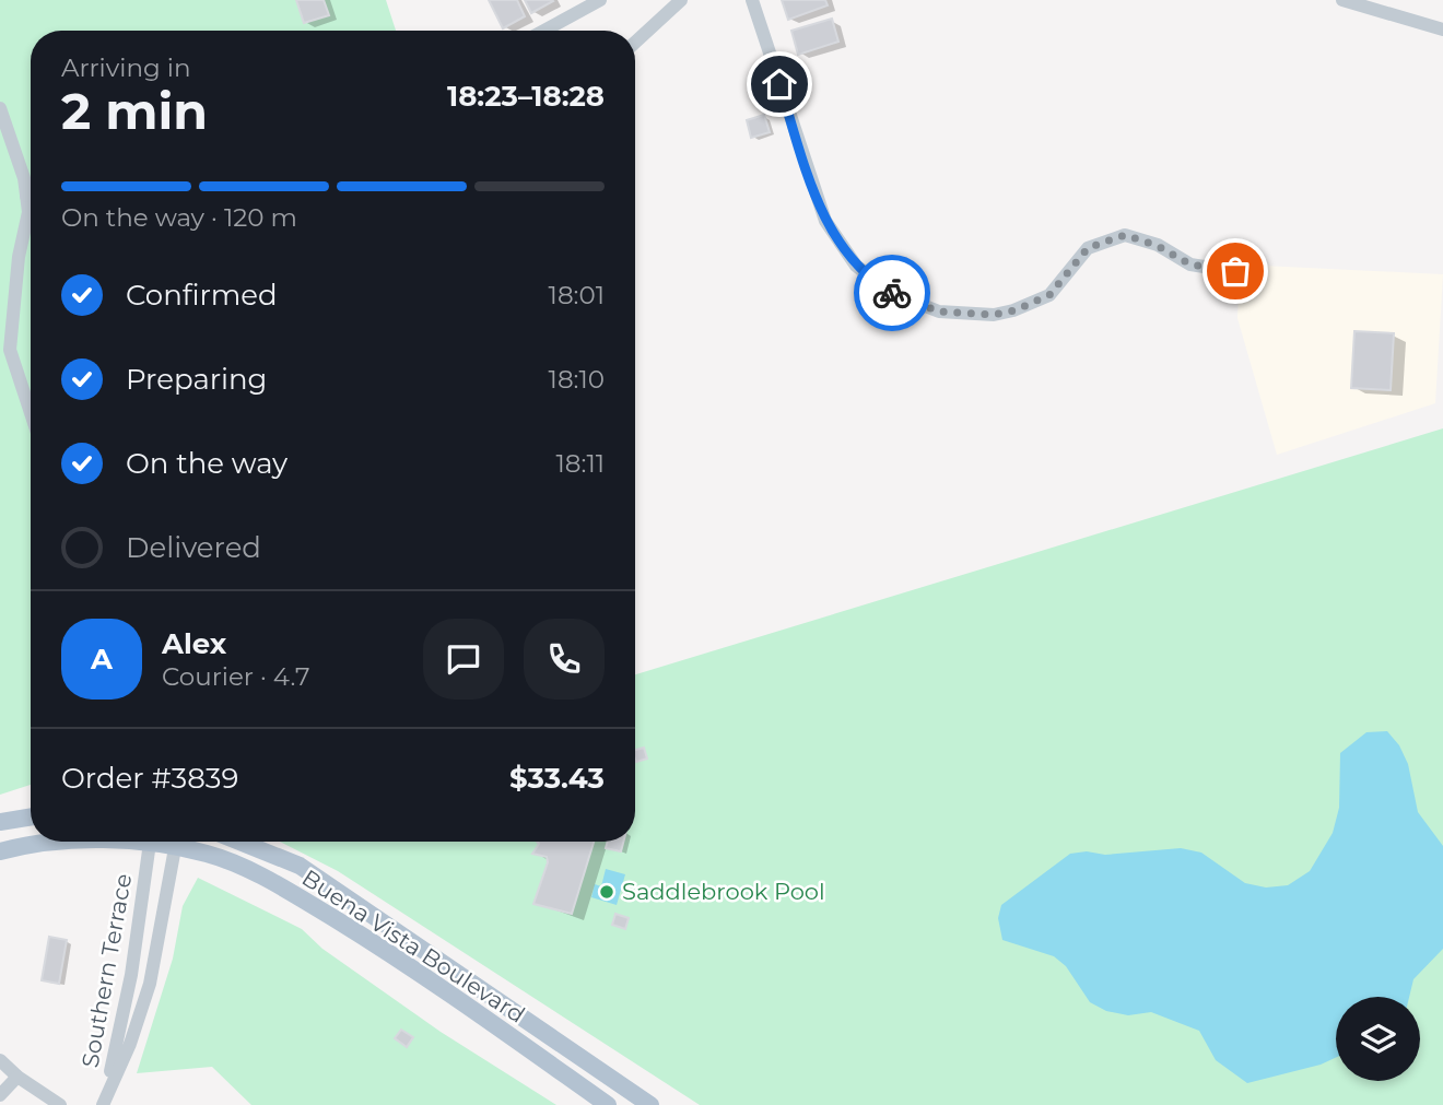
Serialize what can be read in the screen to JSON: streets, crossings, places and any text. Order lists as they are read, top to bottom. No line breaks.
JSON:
{"streets":{"main road":["Buena Vista Boulevard"],"street":["Southern Terrace"]},"places":["Saddlebrook Pool"],"page":{"heading":["2 min","Arriving in","18:23–18:28"],"panel":["Alex","Courier · 4.7","Order #3839","$33.43"],"bar":"On the way · 120 m","list":[["Confirmed","18:01"],["Preparing","18:10"],["On the way","18:11"],"Delivered"],"round":"A"}}
